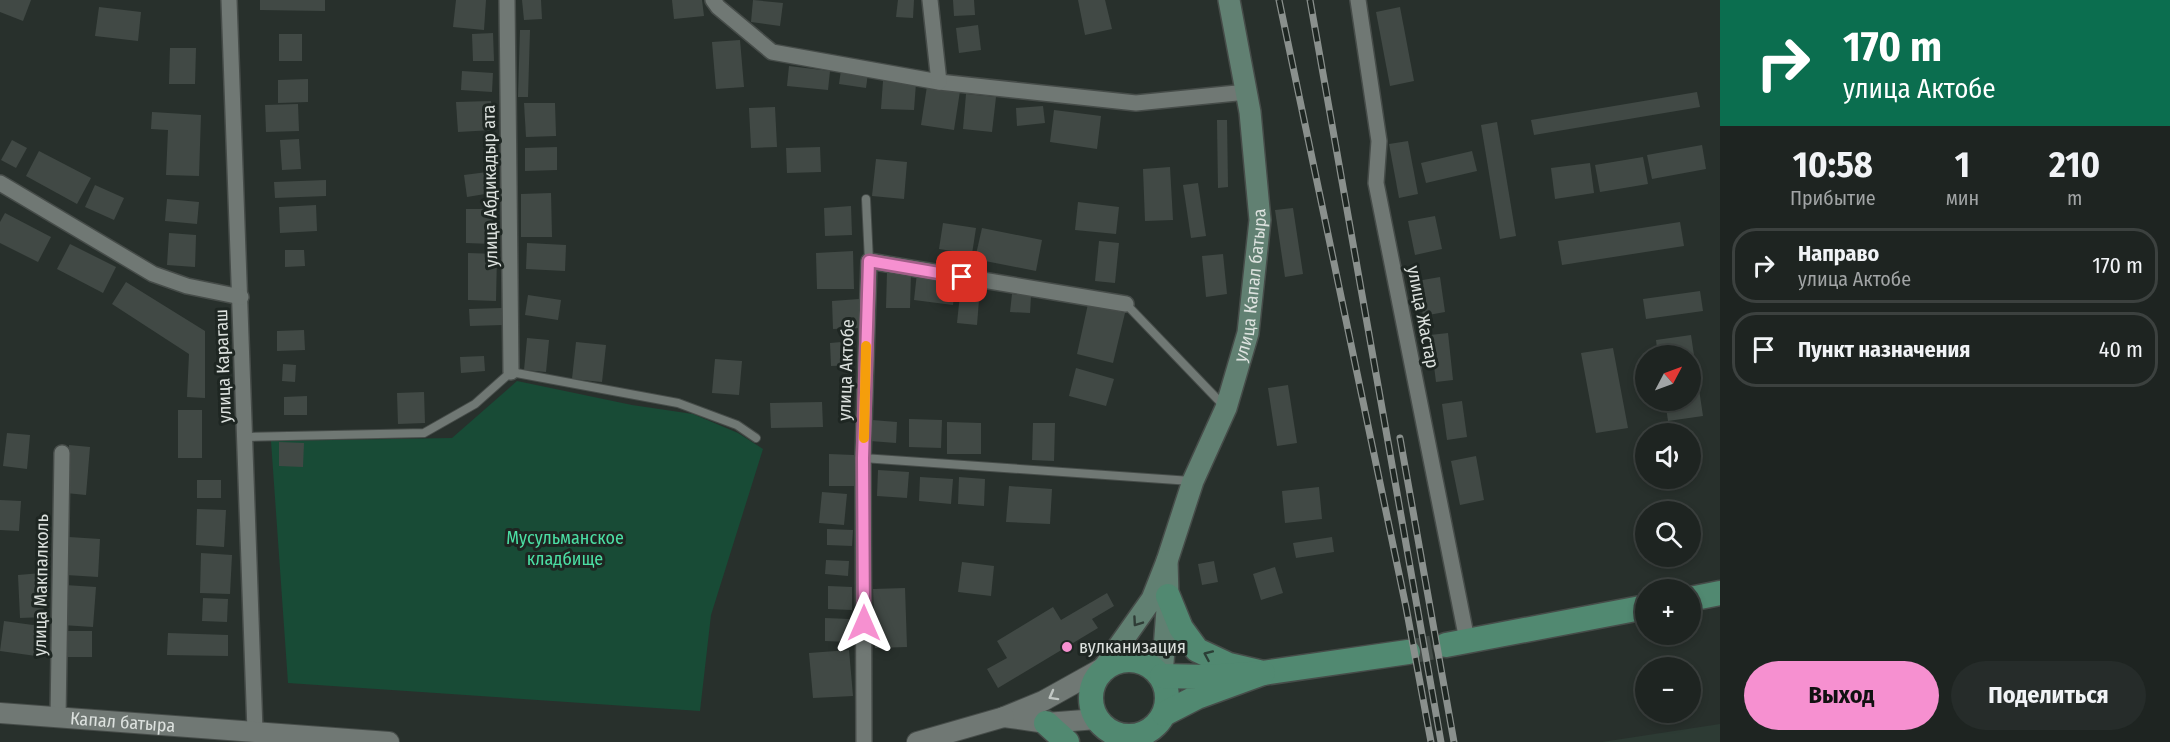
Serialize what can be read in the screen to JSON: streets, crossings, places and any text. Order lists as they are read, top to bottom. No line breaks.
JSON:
{"streets":{"main road":["улица Капал батыра"],"street":["улица Абдикадыр ата","улица Жастар","улица Карагаш","улица Актобе","улица Макпалколь","Капал батыра"]},"crossings":[["улица Карагаш","Капал батыра"],["улица Макпалколь","Капал батыра"]],"parks":["Мусульманское кладбище"],"places":["вулканизация"],"north":"top right","page":{"turn":["170 m","улица Актобе"],"eta":["10:58","Прибытие","1","мин","210","m"],"list":[{"name":"Направо","note":"улица Актобе","value":"170 m"},{"name":"Пункт назначения","value":"40 m"}],"map_buttons":["+","−"],"buttons":["Выход","Поделиться"]}}
